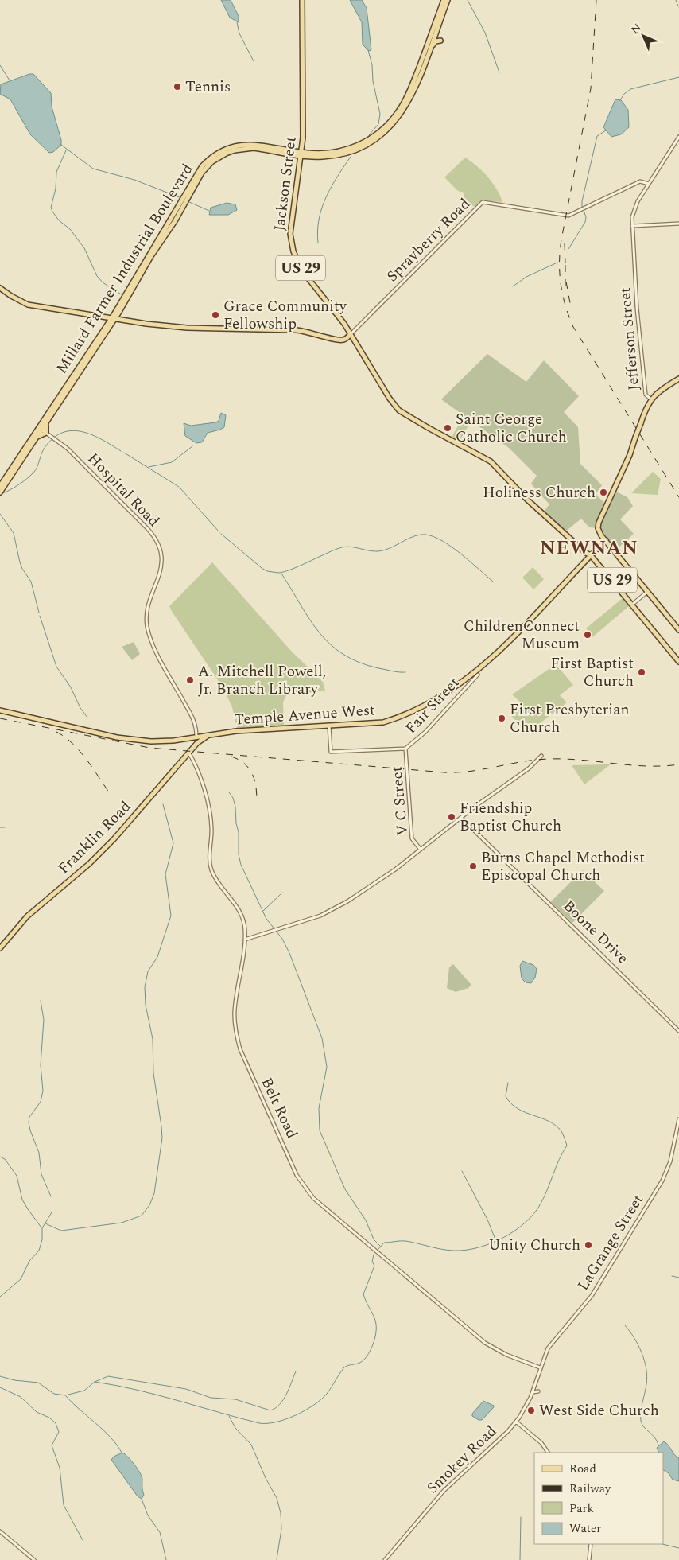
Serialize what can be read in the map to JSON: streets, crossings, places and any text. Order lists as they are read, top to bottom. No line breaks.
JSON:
{"streets":{"main road":["Jackson Street","US 29","Millard Farmer Industrial Boulevard","Jefferson Street","Temple Avenue West","Franklin Road"],"street":["Sprayberry Road","Hospital Road","Fair Street","V C Street","Boone Drive","Belt Road","LaGrange Street","Smokey Road"]},"crossings":[["Jackson Street","Sprayberry Road"],["Jackson Street","US 29"],["Jackson Street","Millard Farmer Industrial Boulevard"],["Jackson Street","Temple Avenue West"],["Sprayberry Road","Jefferson Street"],["US 29","Jefferson Street"],["US 29","Temple Avenue West"],["Millard Farmer Industrial Boulevard","Hospital Road"],["Hospital Road","Temple Avenue West"],["Fair Street","Temple Avenue West"],["Fair Street","V C Street"],["Temple Avenue West","Franklin Road"],["Franklin Road","Belt Road"],["Belt Road","LaGrange Street"],["Belt Road","Smokey Road"],["LaGrange Street","Smokey Road"]],"districts":["NEWNAN"],"places":["Tennis","Grace Community Fellowship","Saint George Catholic Church","Holiness Church","ChildrenConnect Museum","First Baptist Church","A. Mitchell Powell, Jr. Branch Library","First Presbyterian Church","Friendship Baptist Church","Burns Chapel Methodist Episcopal Church","Unity Church","West Side Church"],"legend":["Road","Railway","Park","Water"],"north":"top left"}
